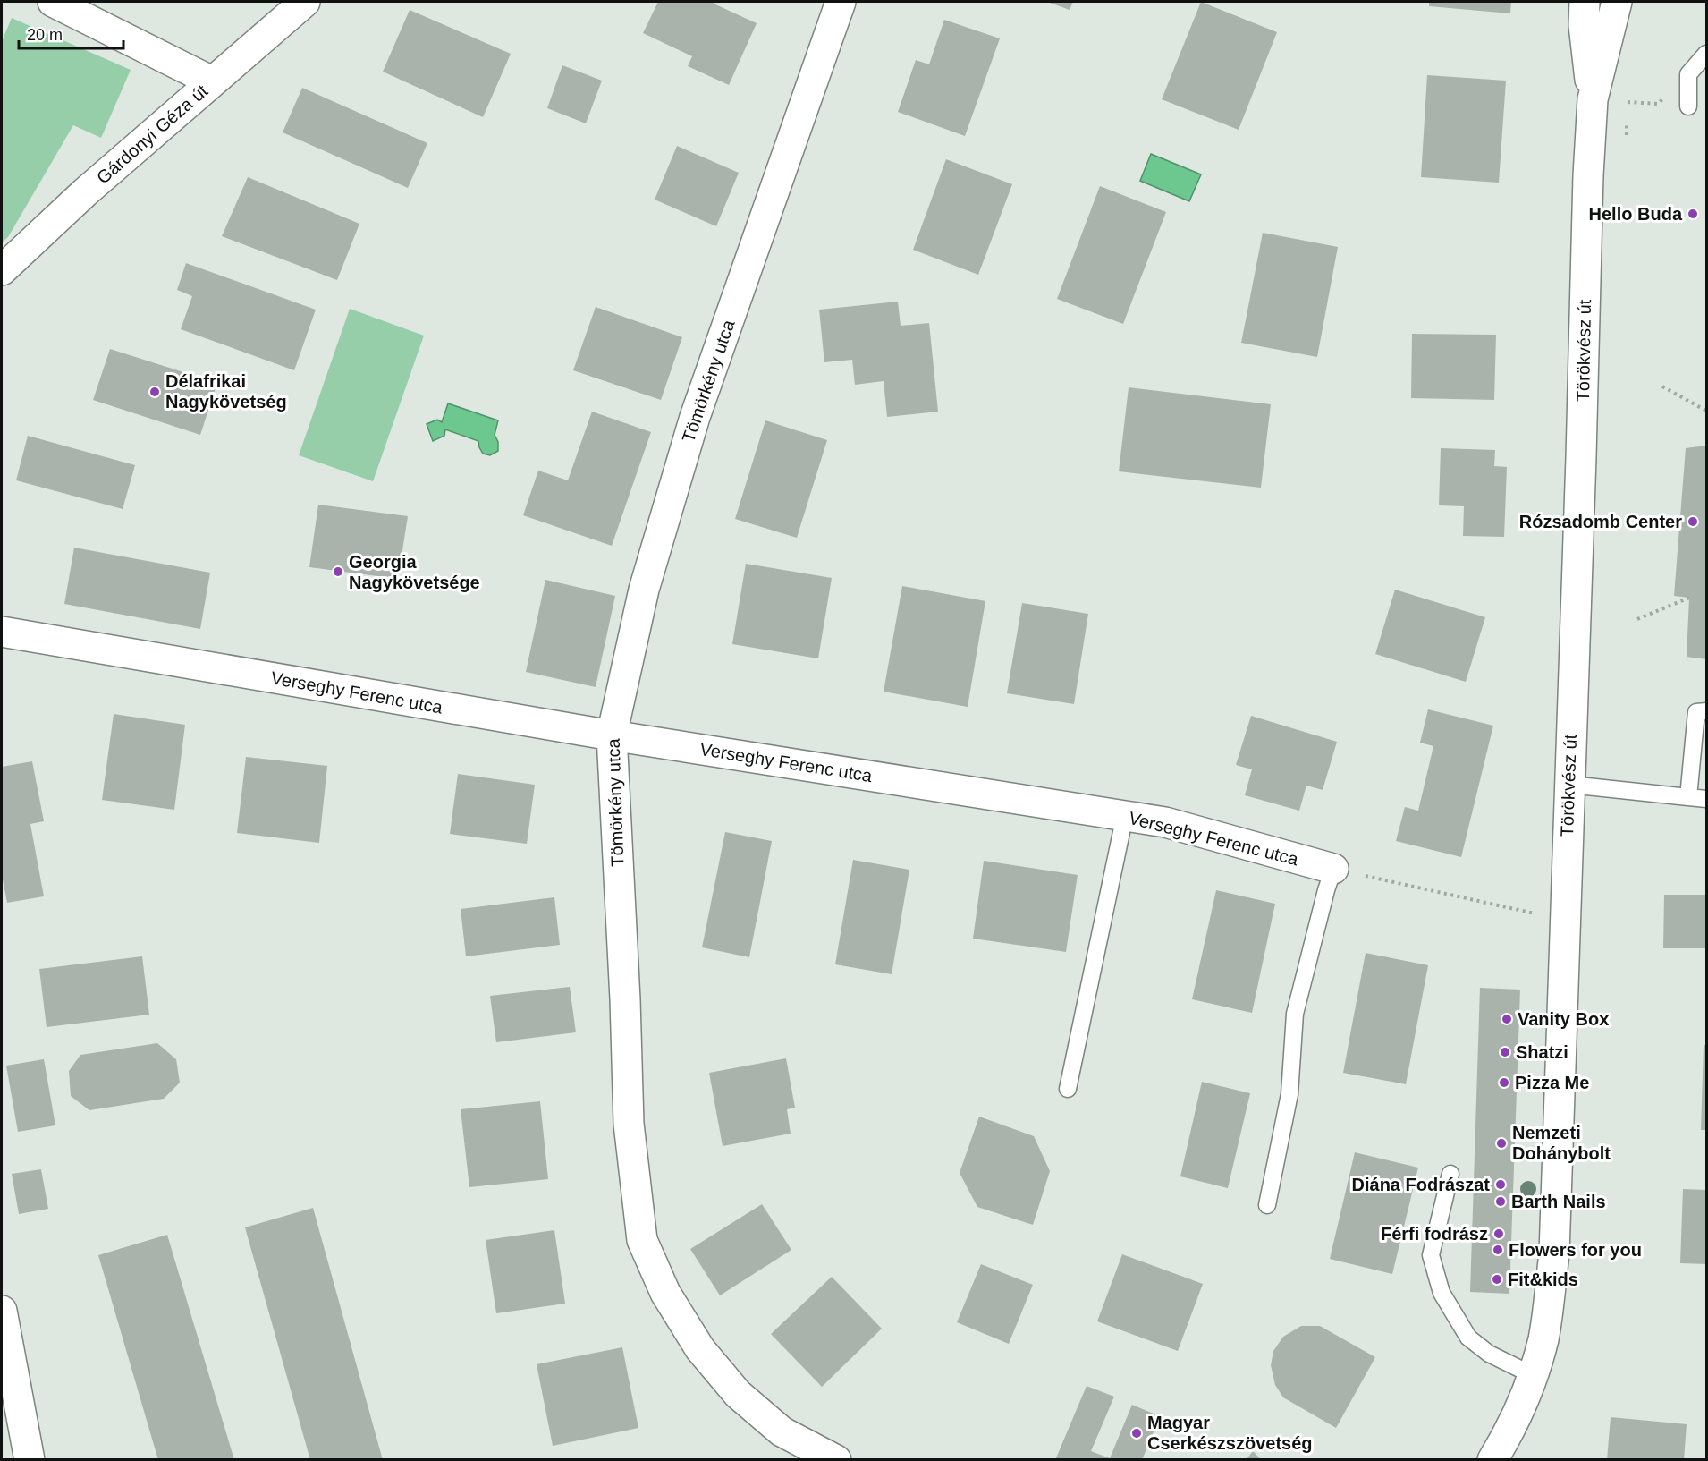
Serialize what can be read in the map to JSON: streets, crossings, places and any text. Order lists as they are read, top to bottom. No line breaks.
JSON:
{"streets":{"street":["Gárdonyi Géza út","Törökvész út","Tömörkény utca","Verseghy Ferenc utca"]},"crossings":[["Tömörkény utca","Verseghy Ferenc utca"]],"places":["Hello Buda","Délafrikai Nagykövetség","Rózsadomb Center","Georgia Nagykövetsége","Vanity Box","Shatzi","Pizza Me","Nemzeti Dohánybolt","Diána Fodrászat","Barth Nails","Férfi fodrász","Flowers for you","Fit&kids","Magyar Cserkészszövetség"],"scale_bar":"20 m"}
